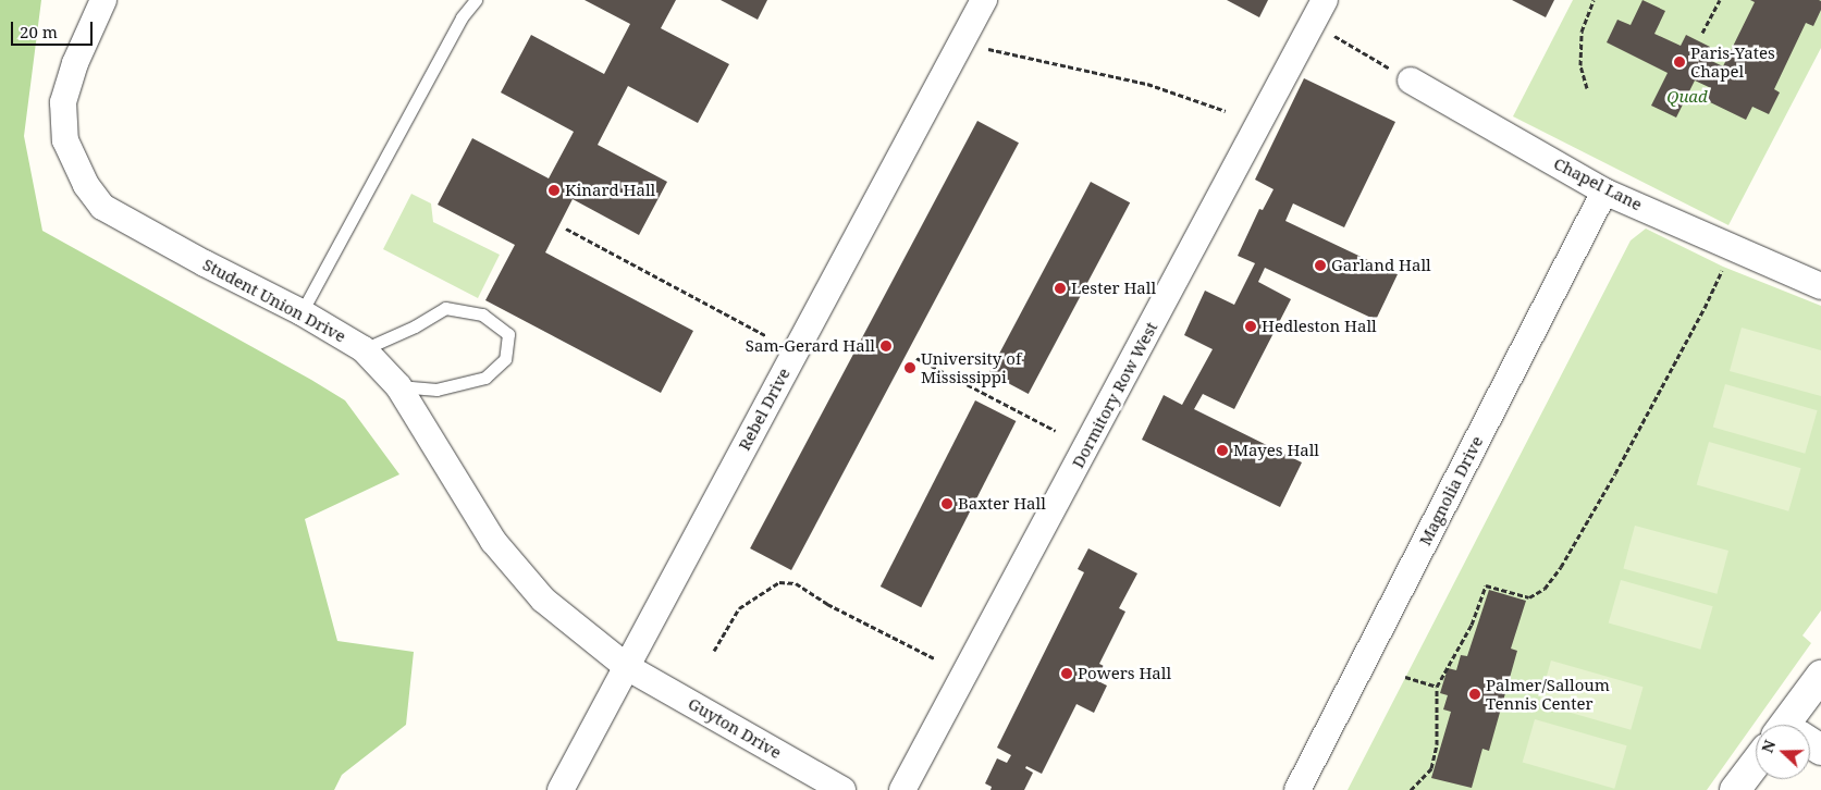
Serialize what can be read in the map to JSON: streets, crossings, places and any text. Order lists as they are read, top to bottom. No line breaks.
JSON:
{"streets":{"street":["Chapel Lane","Student Union Drive","Dormitory Row West","Rebel Drive","Magnolia Drive","Guyton Drive"]},"crossings":[["Chapel Lane","Magnolia Drive"],["Student Union Drive","Rebel Drive"],["Student Union Drive","Guyton Drive"],["Rebel Drive","Guyton Drive"]],"parks":["Quad"],"places":["Paris-Yates Chapel","Kinard Hall","Garland Hall","Lester Hall","Hedleston Hall","Sam-Gerard Hall","University of Mississippi","Mayes Hall","Baxter Hall","Powers Hall","Palmer/Salloum Tennis Center"],"scale_bar":"20 m","north":"left"}
